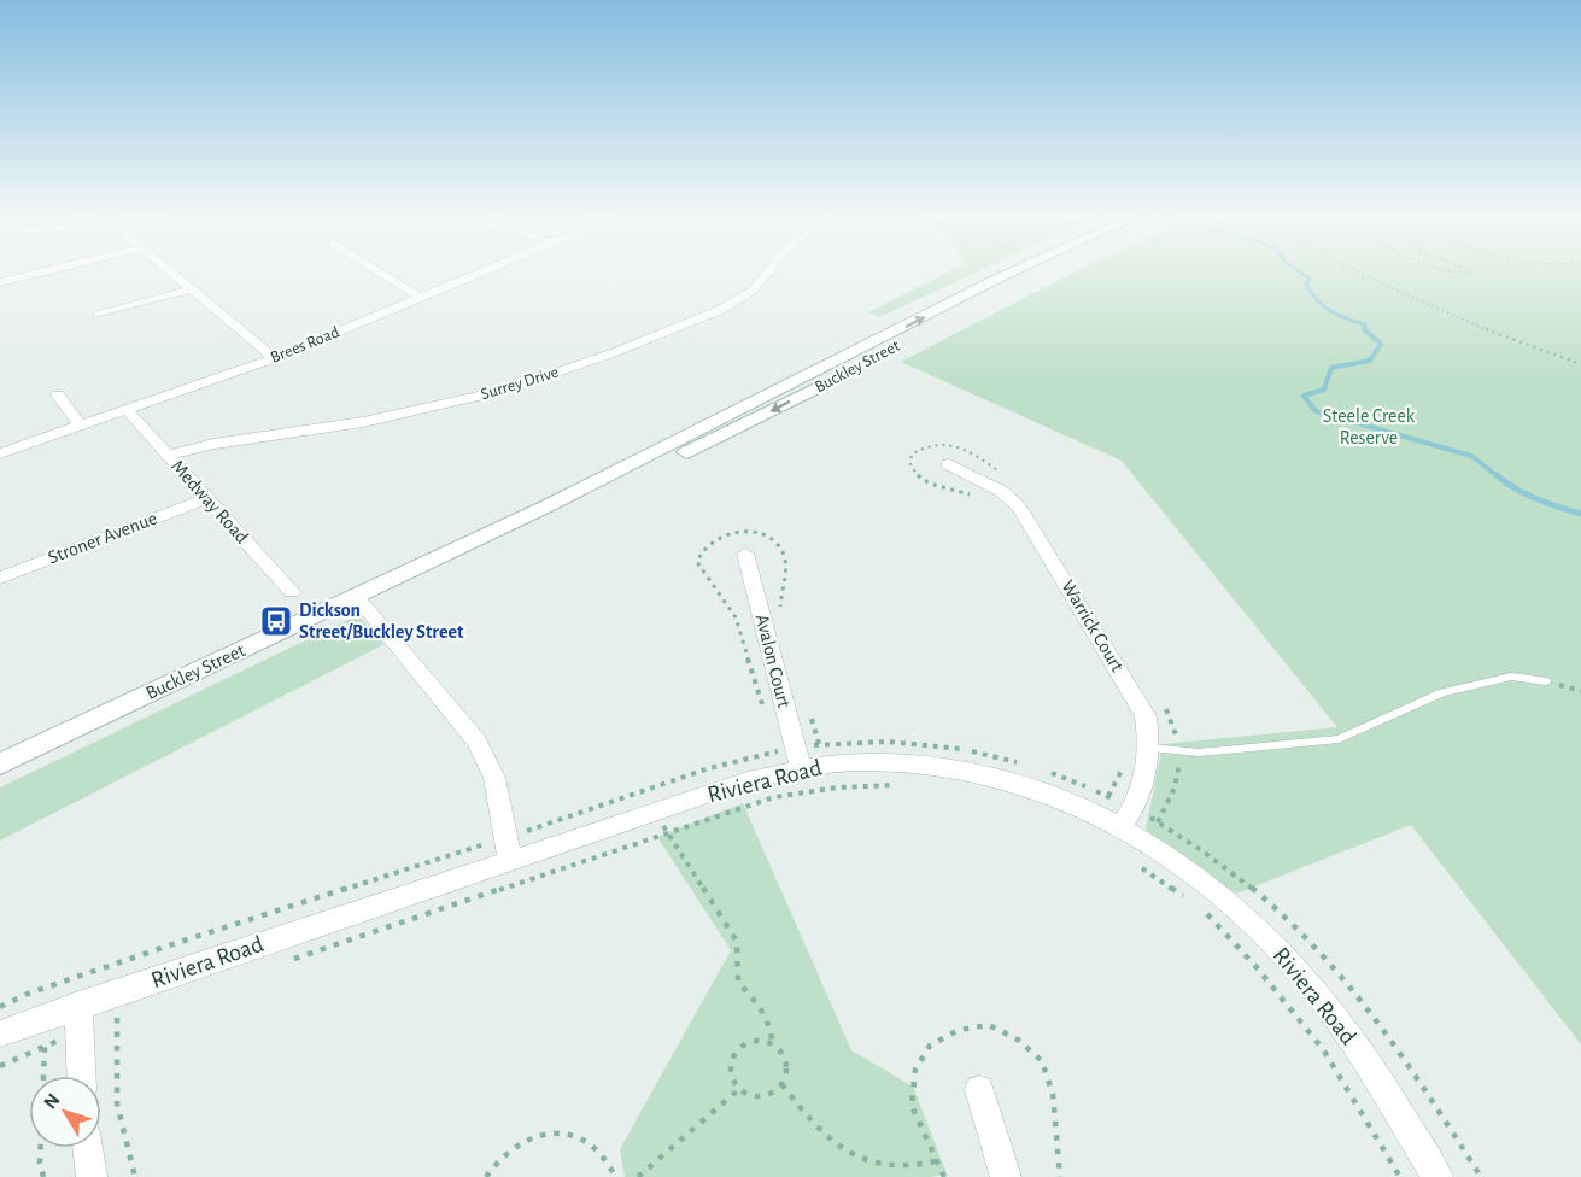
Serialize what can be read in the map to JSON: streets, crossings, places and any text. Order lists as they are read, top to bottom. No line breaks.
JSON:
{"streets":{"main road":["Buckley Street"],"street":["Brees Road","Surrey Drive","Medway Road","Stroner Avenue","Warrick Court","Avalon Court","Riviera Road"]},"crossings":[["Brees Road","Medway Road"],["Surrey Drive","Medway Road"],["Medway Road","Stroner Avenue"],["Warrick Court","Riviera Road"],["Avalon Court","Riviera Road"]],"parks":["Steele Creek Reserve"],"places":{"bus stop":["Dickson Street/Buckley Street"]},"north":"top left"}
